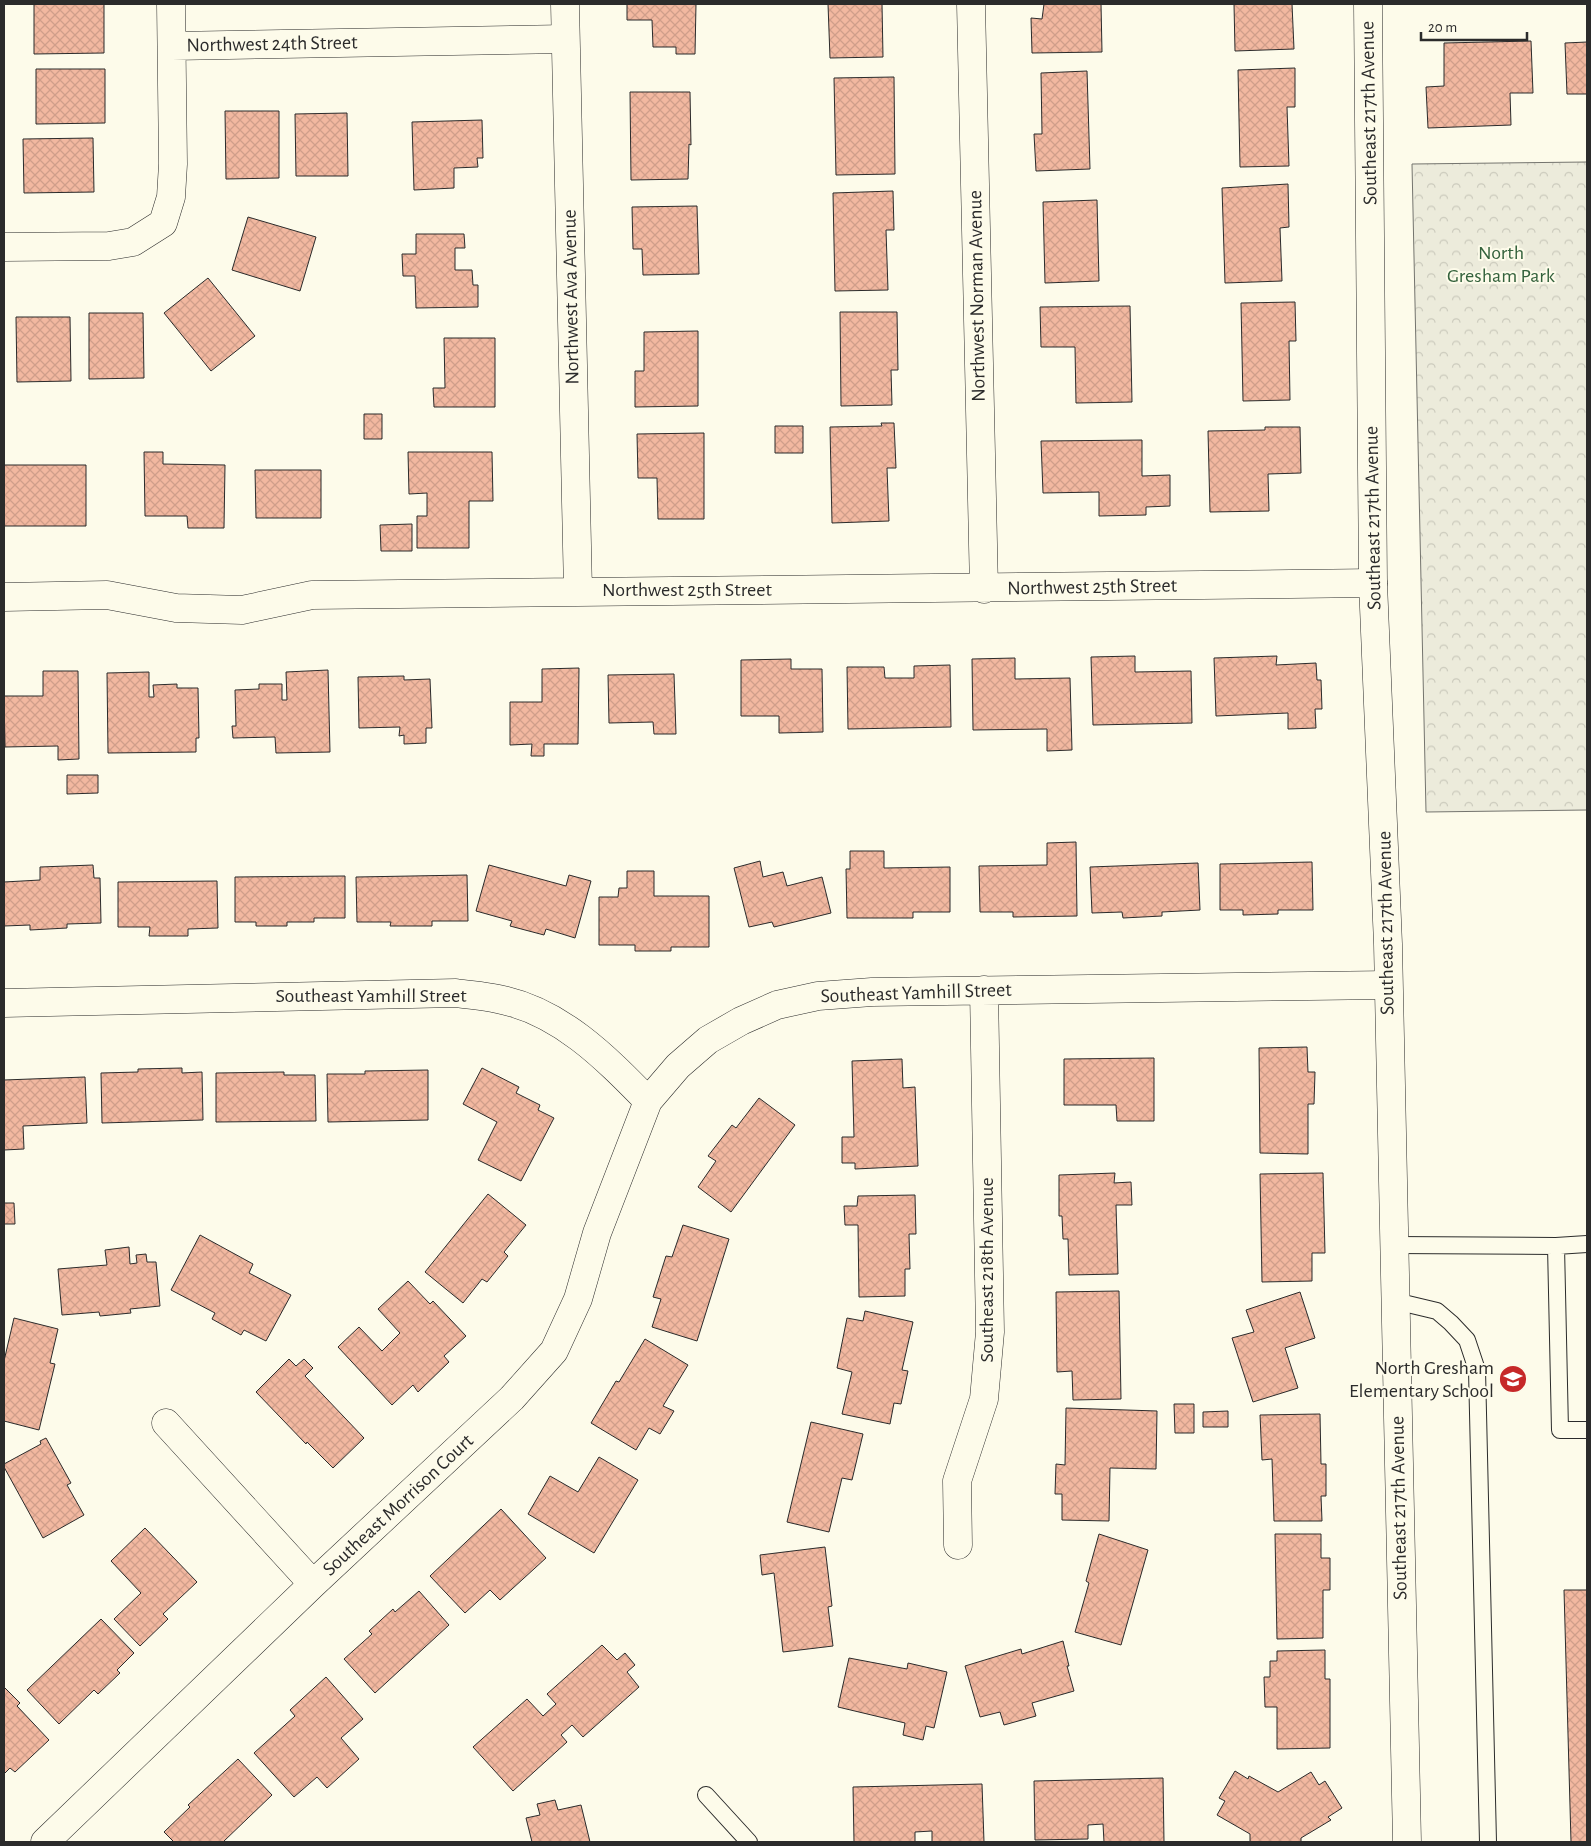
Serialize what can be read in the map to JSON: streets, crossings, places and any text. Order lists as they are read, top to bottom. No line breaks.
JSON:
{"streets":{"street":["Northwest 24th Street","Southeast 217th Avenue","Northwest Norman Avenue","Northwest Ava Avenue","Northwest 25th Street","Southeast Yamhill Street","Southeast 218th Avenue","Southeast Morrison Court"]},"crossings":[["Northwest 24th Street","Northwest Ava Avenue"],["Southeast 217th Avenue","Northwest 25th Street"],["Southeast 217th Avenue","Southeast Yamhill Street"],["Northwest Norman Avenue","Northwest 25th Street"],["Northwest Ava Avenue","Northwest 25th Street"],["Southeast Yamhill Street","Southeast 218th Avenue"],["Southeast Yamhill Street","Southeast Morrison Court"]],"parks":["North Gresham Park"],"places":{"school or university":["North Gresham Elementary School"]},"scale_bar":"20 m"}
